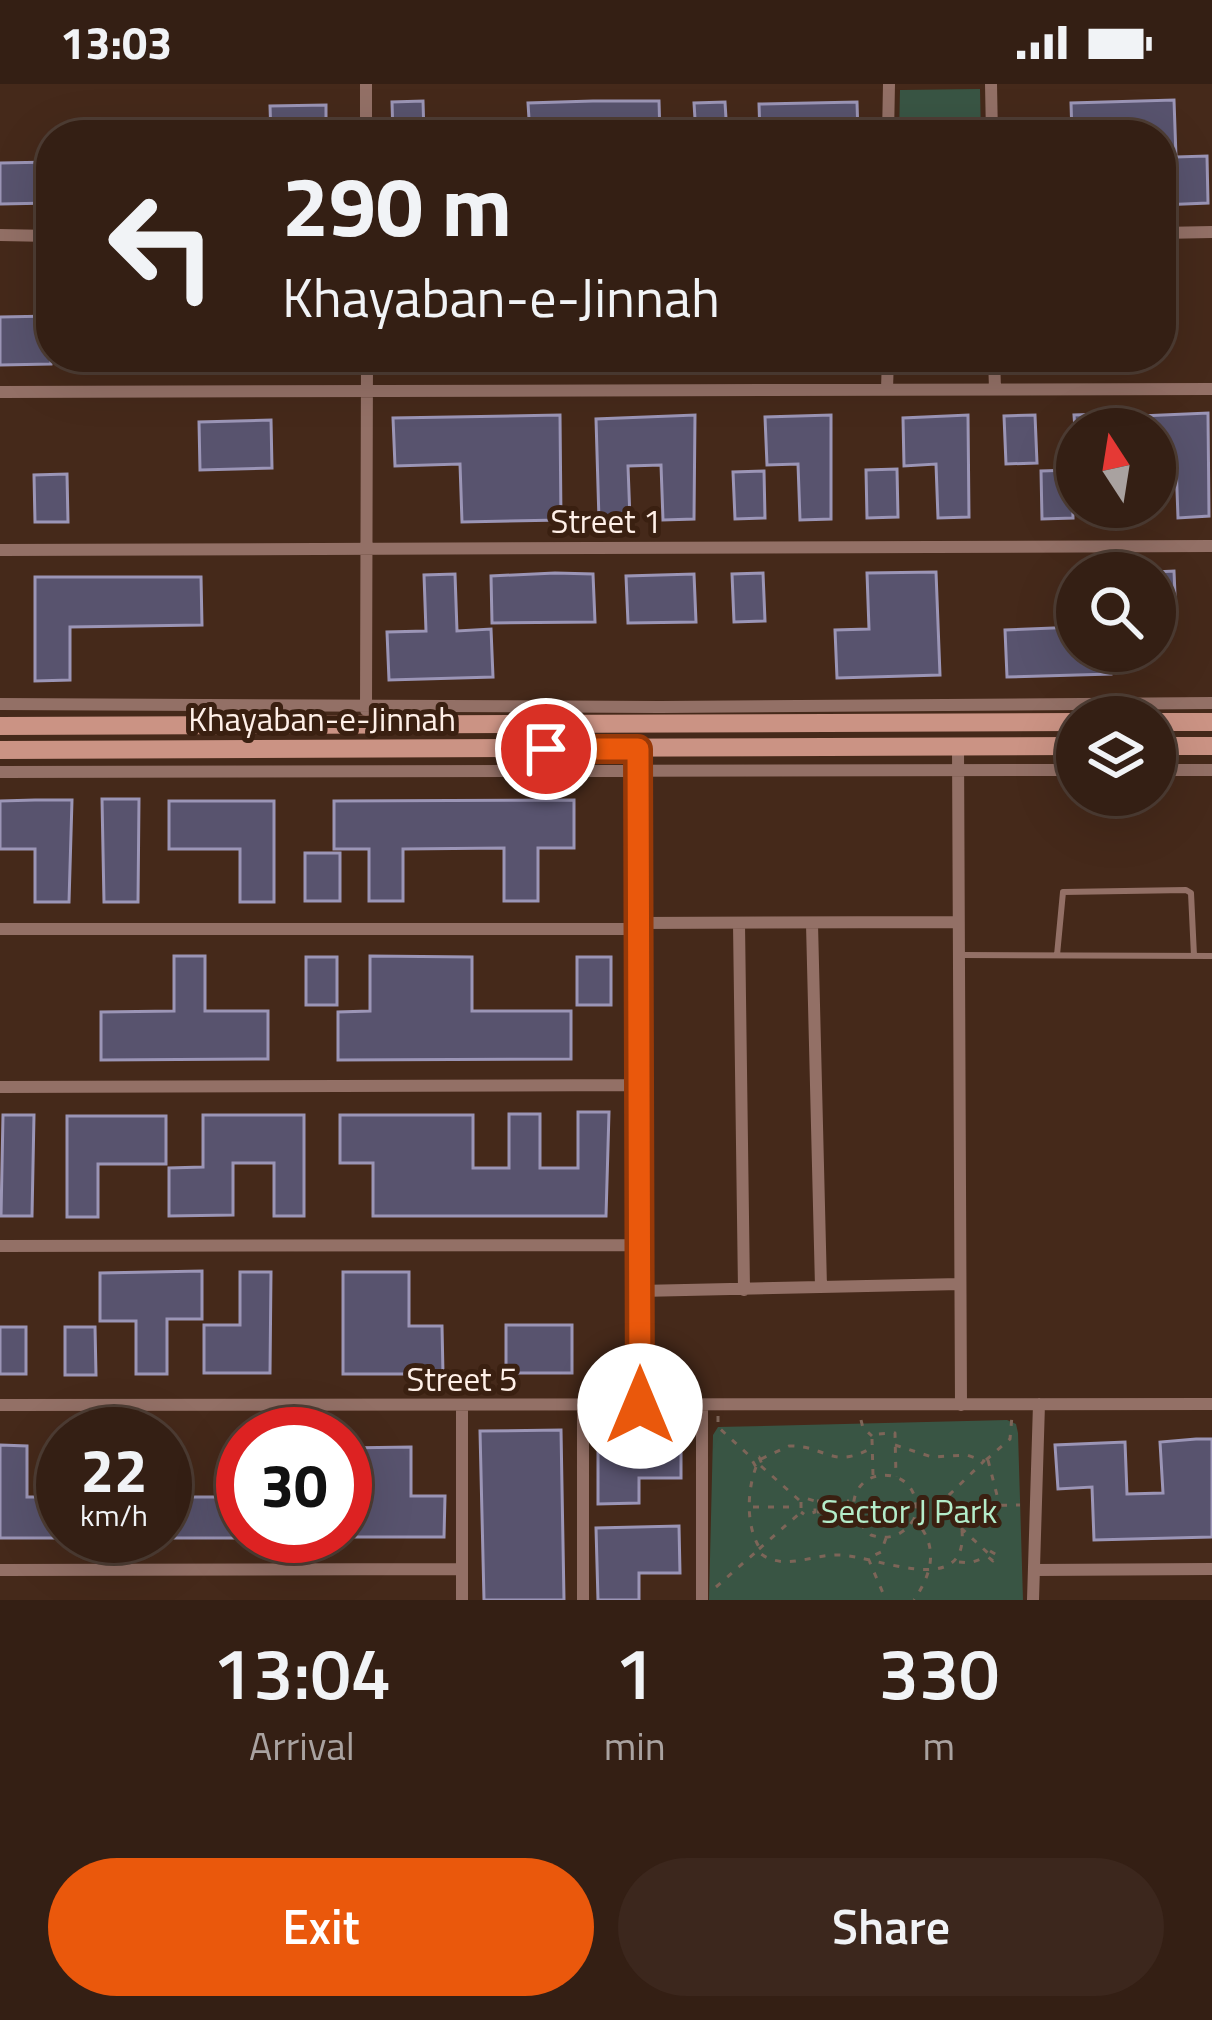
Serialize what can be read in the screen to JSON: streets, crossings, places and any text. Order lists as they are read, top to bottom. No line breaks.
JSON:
{"streets":{"main road":["Khayaban-e-Jinnah"],"street":["Street 1","Street 5"]},"parks":["Sector J Park"],"north":"top","page":{"status":"13:03","turn":["290 m","Khayaban-e-Jinnah"],"speed":"22 km/h","limit":"30","eta":["13:04","Arrival","1","min","330","m"],"buttons":["Exit","Share"]}}
